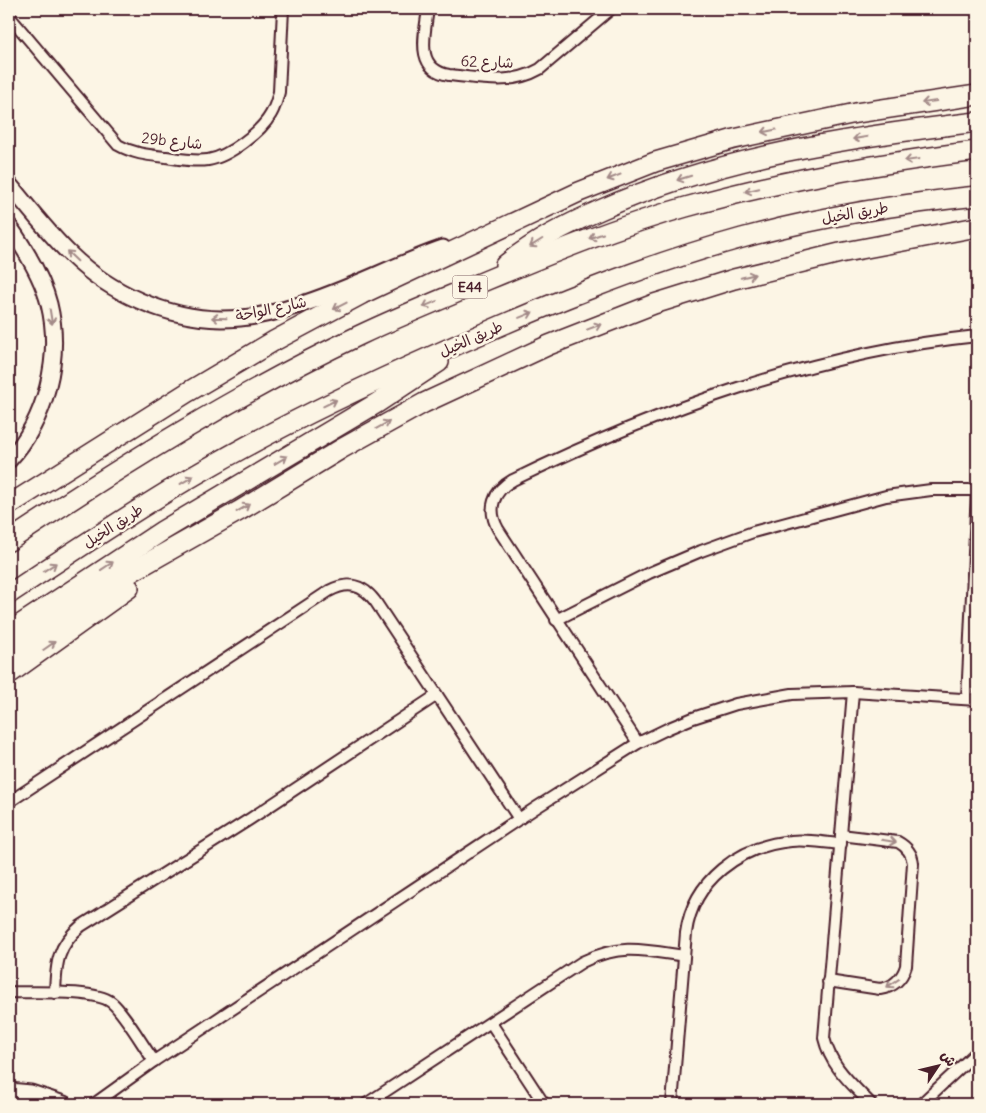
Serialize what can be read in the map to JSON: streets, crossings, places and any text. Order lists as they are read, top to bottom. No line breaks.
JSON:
{"streets":{"highway":["طريق الخيل","E44"],"street":["شارع 62","29b شارع","شارع الواحة"]},"one_way":["شارع الواحة"],"north":"top right"}
